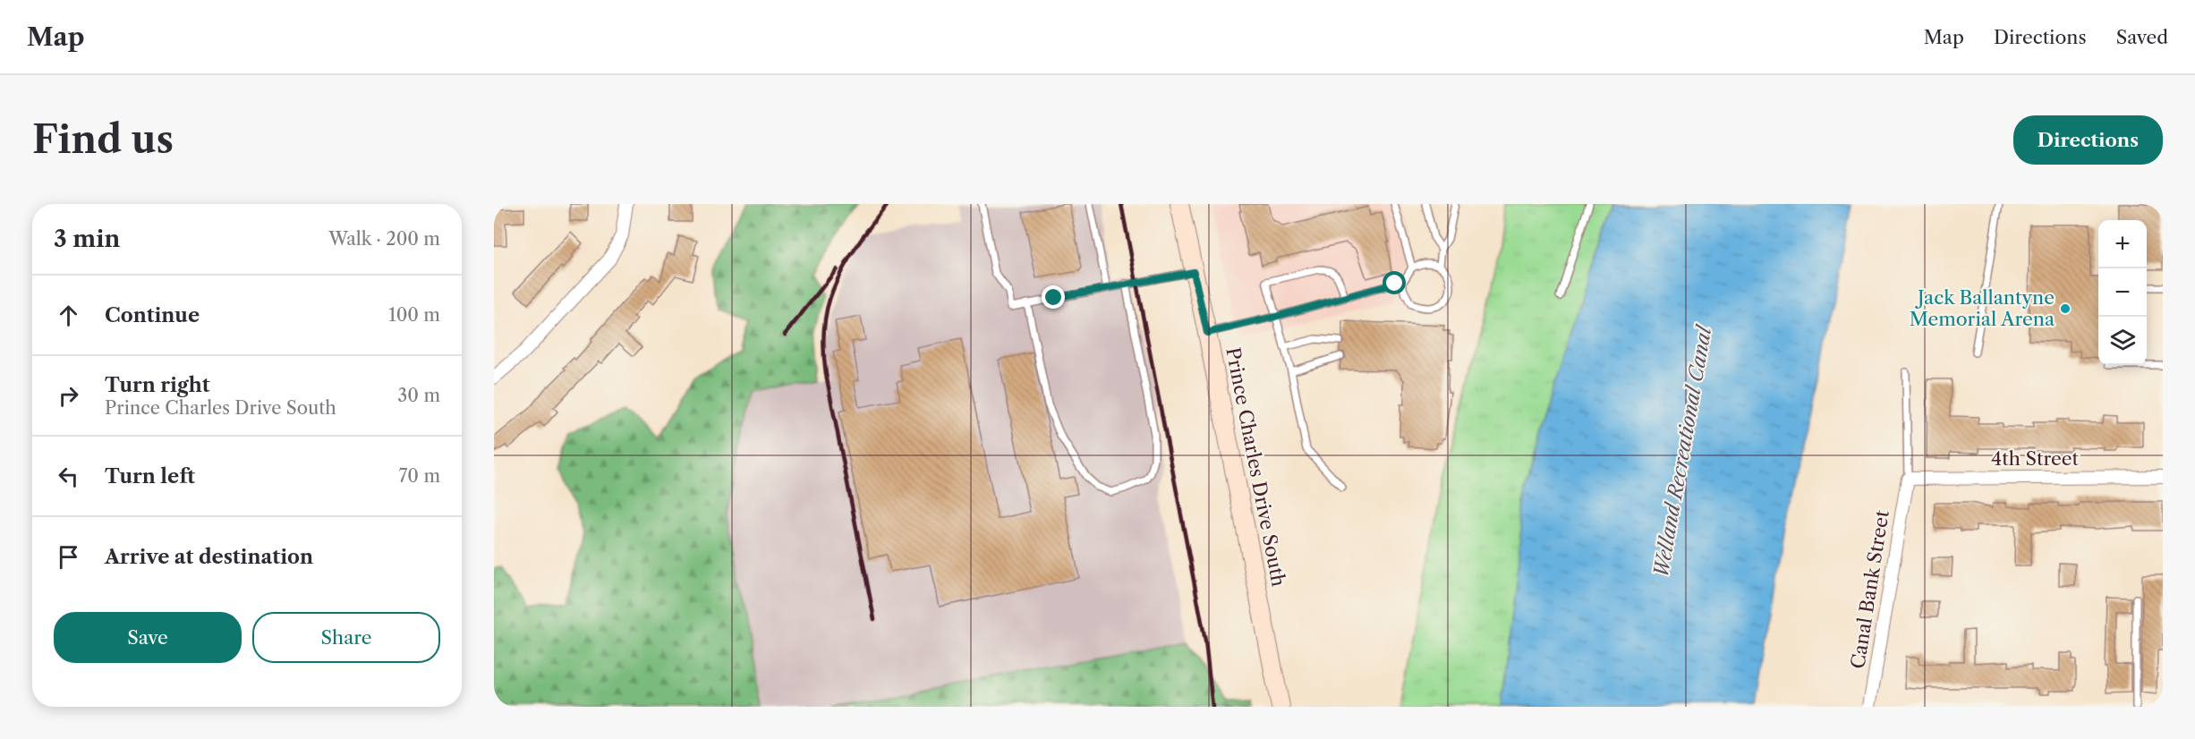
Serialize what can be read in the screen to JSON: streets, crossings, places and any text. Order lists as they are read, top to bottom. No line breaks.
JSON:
{"streets":{"main road":["Prince Charles Drive South"],"street":["4th Street","Canal Bank Street"]},"crossings":[["4th Street","Canal Bank Street"]],"water":["Welland Recreational Canal"],"places":["Jack Ballantyne Memorial Arena"],"page":{"header":"Map","nav":["Map","Directions","Saved"],"buttons":["Directions",["Save","Share"]],"title":"Find us","heading":["3 min","Walk · 200 m"],"map_buttons":["+","−"],"list":[["Continue","100 m"],["Turn right","Prince Charles Drive South","30 m"],["Turn left","70 m"],"Arrive at destination"]}}
